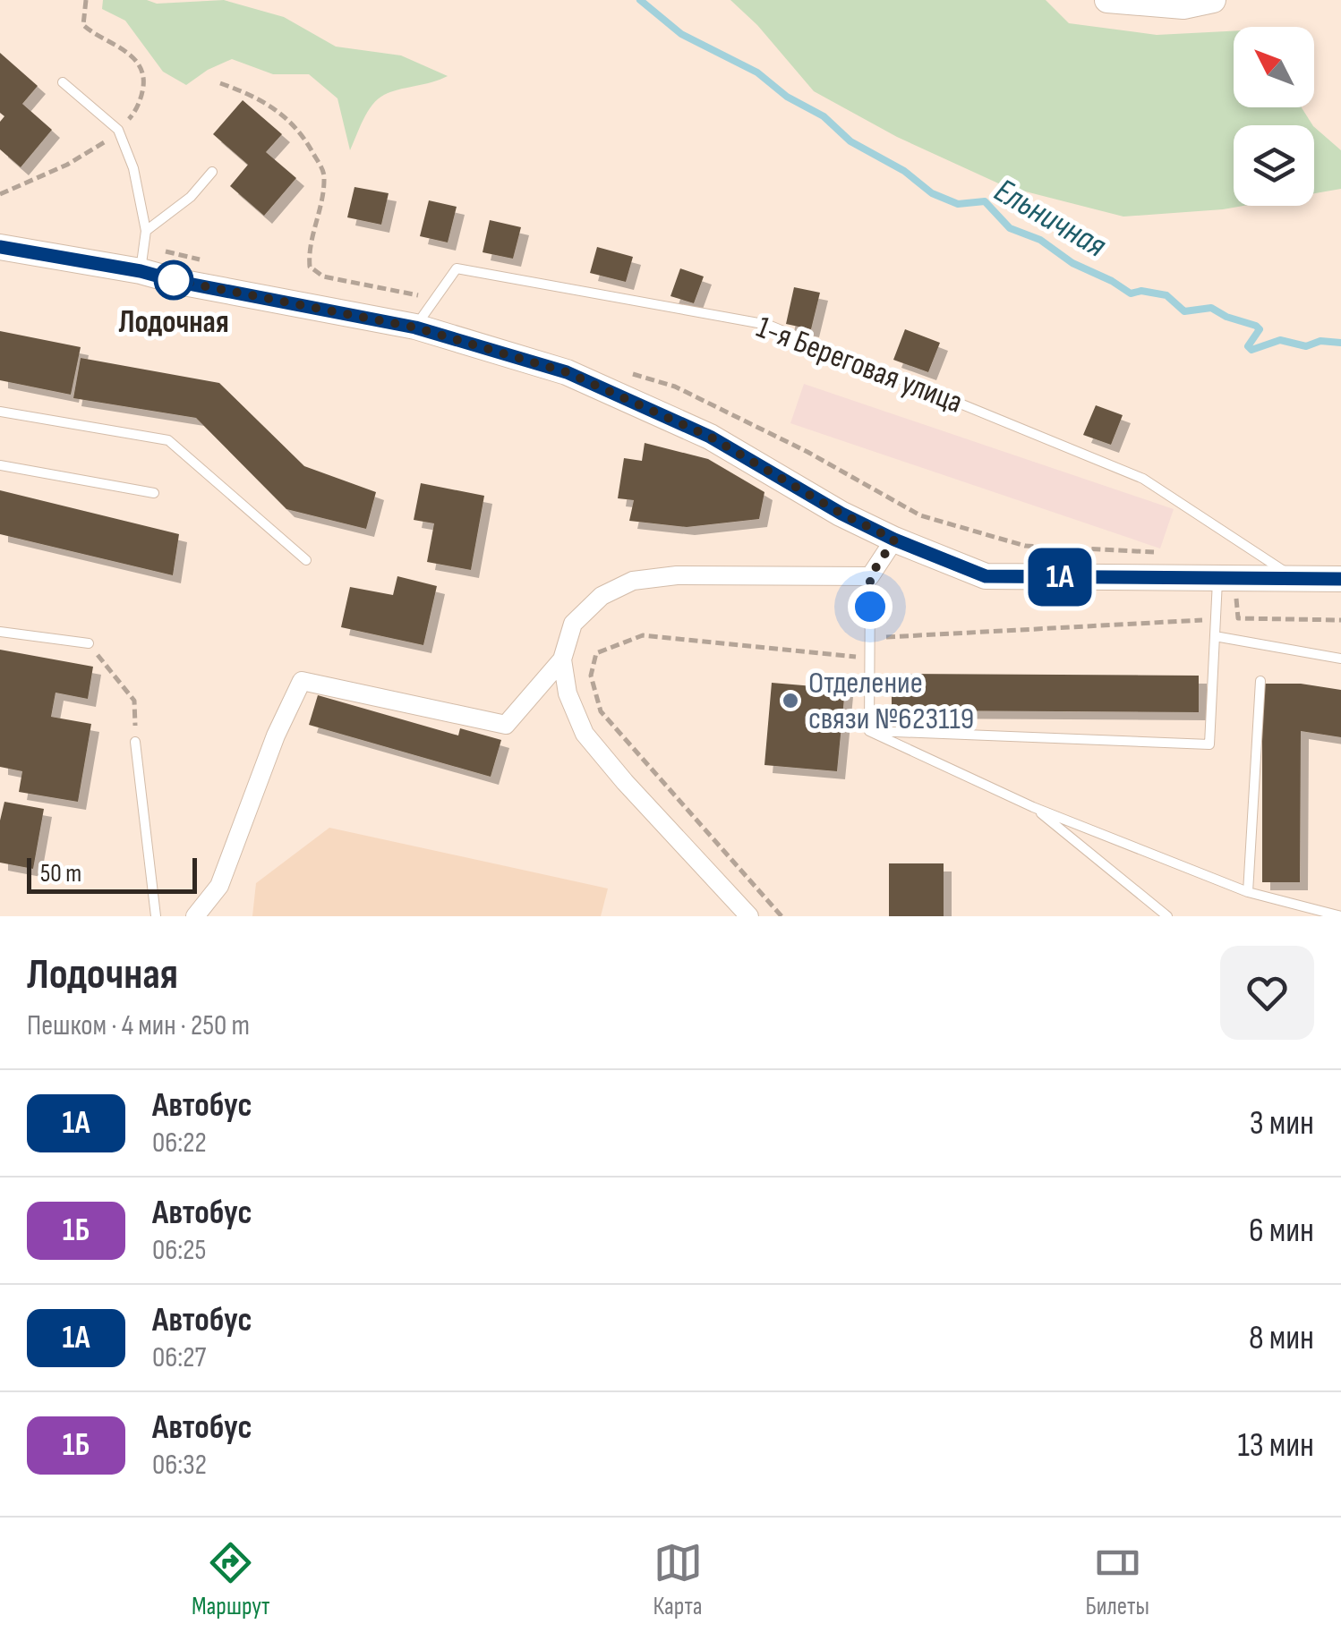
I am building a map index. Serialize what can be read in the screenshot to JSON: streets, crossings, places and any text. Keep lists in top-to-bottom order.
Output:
{
  "streets": {
    "lane": ["1-я Береговая улица"]
  },
  "water": ["Ельничная"],
  "places": ["Лодочная", "Отделение связи №623119"],
  "lines": ["bus line 1А"],
  "scale_bar": "50 m",
  "north": "top left",
  "page": {
    "on_map": "1А",
    "scale": "50 m",
    "heading": ["Лодочная", "Пешком · 4 мин · 250 m"],
    "list": [
      {
        "mark": "1А",
        "name": "Автобус",
        "note": "06:22",
        "value": "3 мин"
      },
      {
        "mark": "1Б",
        "name": "Автобус",
        "note": "06:25",
        "value": "6 мин"
      },
      {
        "mark": "1А",
        "name": "Автобус",
        "note": "06:27",
        "value": "8 мин"
      },
      {
        "mark": "1Б",
        "name": "Автобус",
        "note": "06:32",
        "value": "13 мин"
      }
    ],
    "tabs": ["Маршрут", "Карта", "Билеты"]
  }
}
